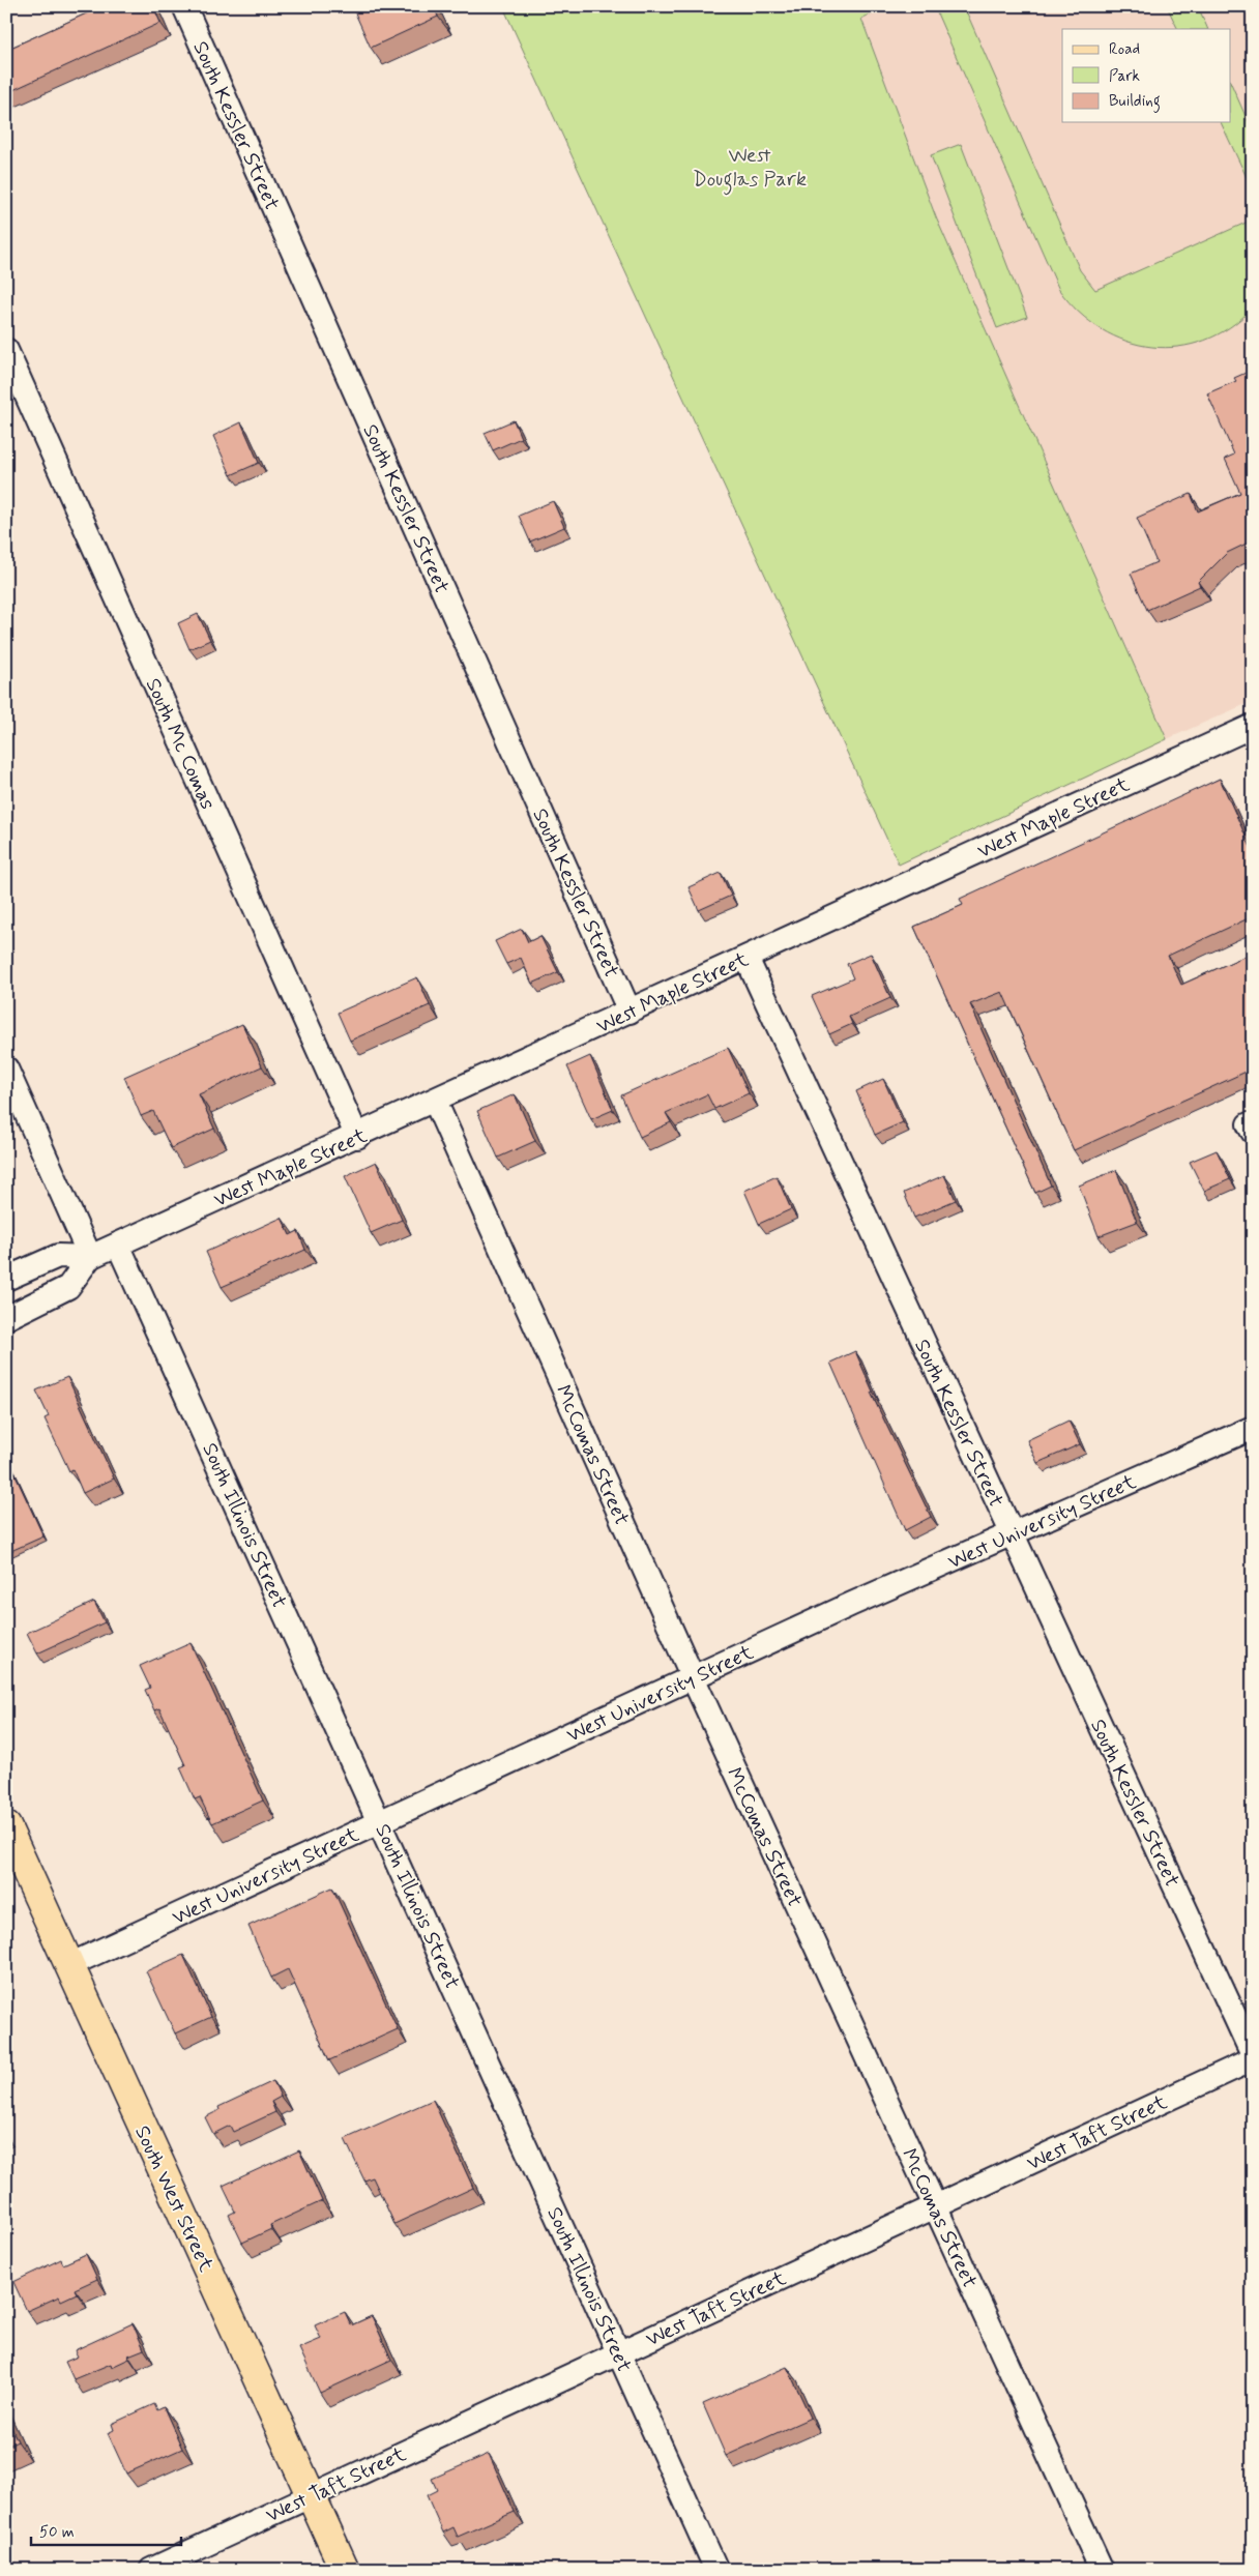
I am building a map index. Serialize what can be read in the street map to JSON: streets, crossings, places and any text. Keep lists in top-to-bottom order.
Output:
{
  "streets": {
    "main road": ["South West Street"],
    "street": [
      "South Kessler Street",
      "South Mc Comas",
      "West Maple Street",
      "McComas Street",
      "West University Street",
      "South Illinois Street",
      "West Taft Street"
    ]
  },
  "crossings": [
    ["South Kessler Street", "West Maple Street"],
    ["South Kessler Street", "West University Street"],
    ["South Kessler Street", "West Taft Street"],
    ["South Mc Comas", "West Maple Street"],
    ["West Maple Street", "McComas Street"],
    ["West Maple Street", "South Illinois Street"],
    ["McComas Street", "West University Street"],
    ["McComas Street", "West Taft Street"],
    ["West University Street", "South Illinois Street"],
    ["West University Street", "South West Street"],
    ["South Illinois Street", "West Taft Street"],
    ["West Taft Street", "South West Street"]
  ],
  "parks": ["West Douglas Park"],
  "legend": ["Road", "Park", "Building"],
  "scale_bar": "50 m"
}
